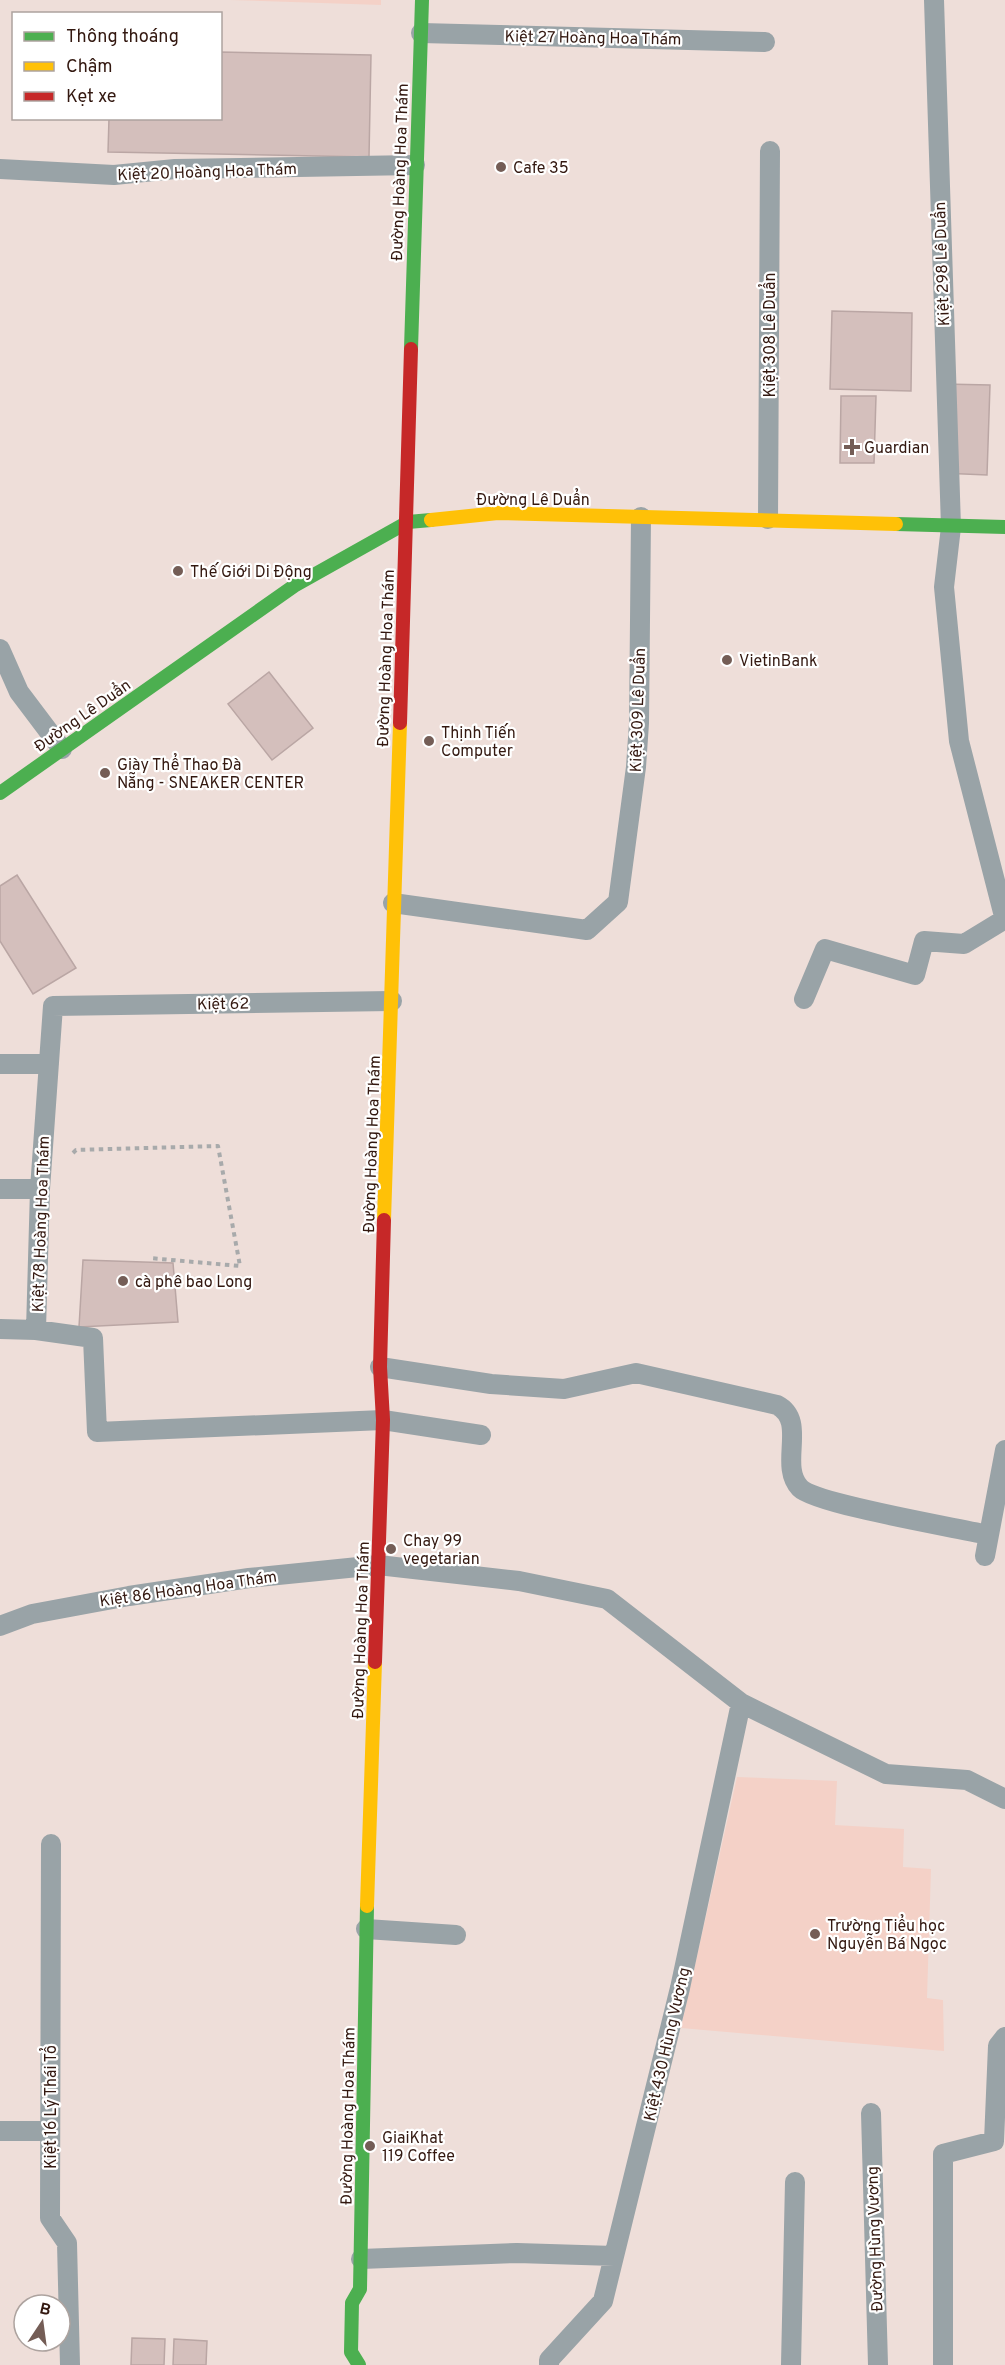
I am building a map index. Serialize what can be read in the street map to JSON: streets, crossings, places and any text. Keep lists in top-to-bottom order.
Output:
{
  "streets": {
    "main road": ["Đường Hoàng Hoa Thám", "Đường Lê Duẩn"],
    "lane": [
      "Kiệt 27 Hoàng Hoa Thám",
      "Kiệt 20 Hoàng Hoa Thám",
      "Kiệt 298 Lê Duẩn",
      "Kiệt 308 Lê Duẩn",
      "Kiệt 309 Lê Duẩn",
      "Kiệt 62",
      "Kiệt 78 Hoàng Hoa Thám",
      "Kiệt 86 Hoàng Hoa Thám",
      "Kiệt 430 Hùng Vương",
      "Kiệt 16 Lý Thái Tổ",
      "Đường Hùng Vương"
    ]
  },
  "crossings": [
    ["Kiệt 27 Hoàng Hoa Thám", "Đường Hoàng Hoa Thám"],
    ["Kiệt 20 Hoàng Hoa Thám", "Đường Hoàng Hoa Thám"],
    ["Đường Hoàng Hoa Thám", "Đường Lê Duẩn"],
    ["Đường Hoàng Hoa Thám", "Kiệt 309 Lê Duẩn"],
    ["Đường Hoàng Hoa Thám", "Kiệt 62"],
    ["Đường Hoàng Hoa Thám", "Kiệt 78 Hoàng Hoa Thám"],
    ["Đường Hoàng Hoa Thám", "Kiệt 86 Hoàng Hoa Thám"],
    ["Kiệt 298 Lê Duẩn", "Đường Lê Duẩn"],
    ["Kiệt 308 Lê Duẩn", "Đường Lê Duẩn"],
    ["Đường Lê Duẩn", "Kiệt 309 Lê Duẩn"],
    ["Kiệt 62", "Kiệt 78 Hoàng Hoa Thám"],
    ["Kiệt 86 Hoàng Hoa Thám", "Kiệt 430 Hùng Vương"]
  ],
  "places": {
    "other": [
      "Cafe 35",
      "Thế Giới Di Động",
      "VietinBank",
      "Thịnh Tiến Computer",
      "Giày Thể Thao Đà Nẵng - SNEAKER CENTER",
      "cà phê bao Long",
      "Chay 99 vegetarian",
      "Trường Tiểu học Nguyễn Bá Ngọc",
      "GiaiKhat 119 Coffee"
    ],
    "health": ["Guardian"]
  },
  "legend": ["Thông thoáng", "Chậm", "Kẹt xe"],
  "north": "top"
}
